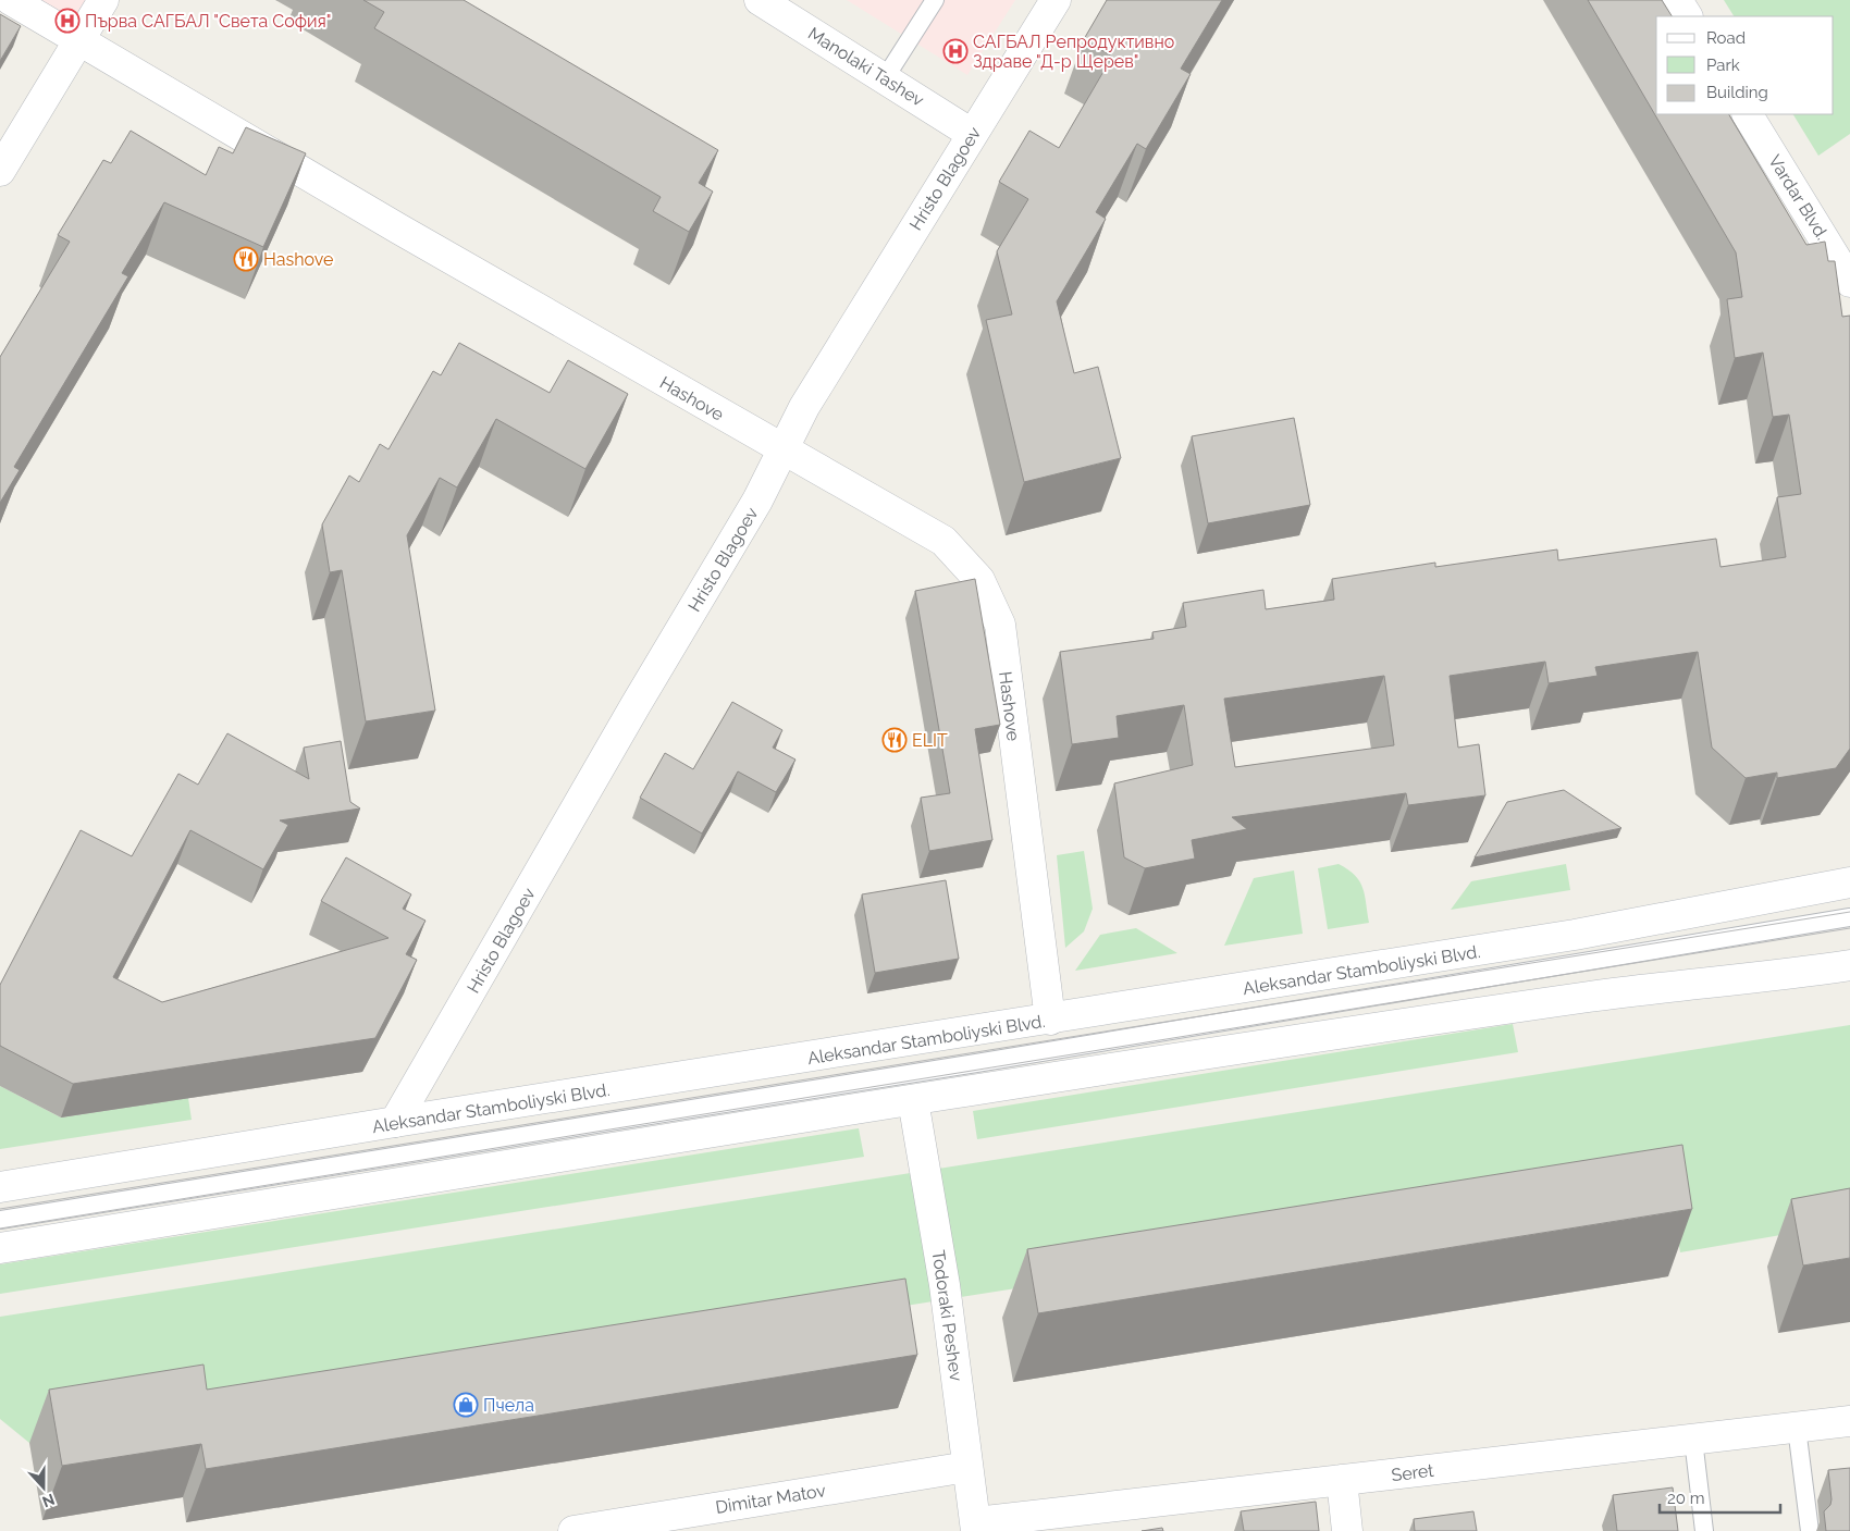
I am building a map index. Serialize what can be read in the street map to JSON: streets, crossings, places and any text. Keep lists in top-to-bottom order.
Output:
{
  "streets": {
    "street": [
      "Manolaki Tashev",
      "Hristo Blagoev",
      "Vardar Blvd.",
      "Hashove",
      "Aleksandar Stamboliyski Blvd.",
      "Todoraki Peshev",
      "Seret",
      "Dimitar Matov"
    ]
  },
  "crossings": [
    ["Manolaki Tashev", "Hristo Blagoev"],
    ["Hristo Blagoev", "Hashove"],
    ["Hristo Blagoev", "Aleksandar Stamboliyski Blvd."],
    ["Hashove", "Aleksandar Stamboliyski Blvd."],
    ["Todoraki Peshev", "Seret"],
    ["Todoraki Peshev", "Dimitar Matov"]
  ],
  "places": {
    "hospital": ["Първа САГБАЛ \"Света София\"", "САГБАЛ Репродуктивно Здраве \"Д-р Щерев\""],
    "restaurant": ["Hashove", "ELIT"],
    "shop": ["Пчела"]
  },
  "legend": ["Road", "Park", "Building"],
  "scale_bar": "20 m",
  "north": "bottom"
}
